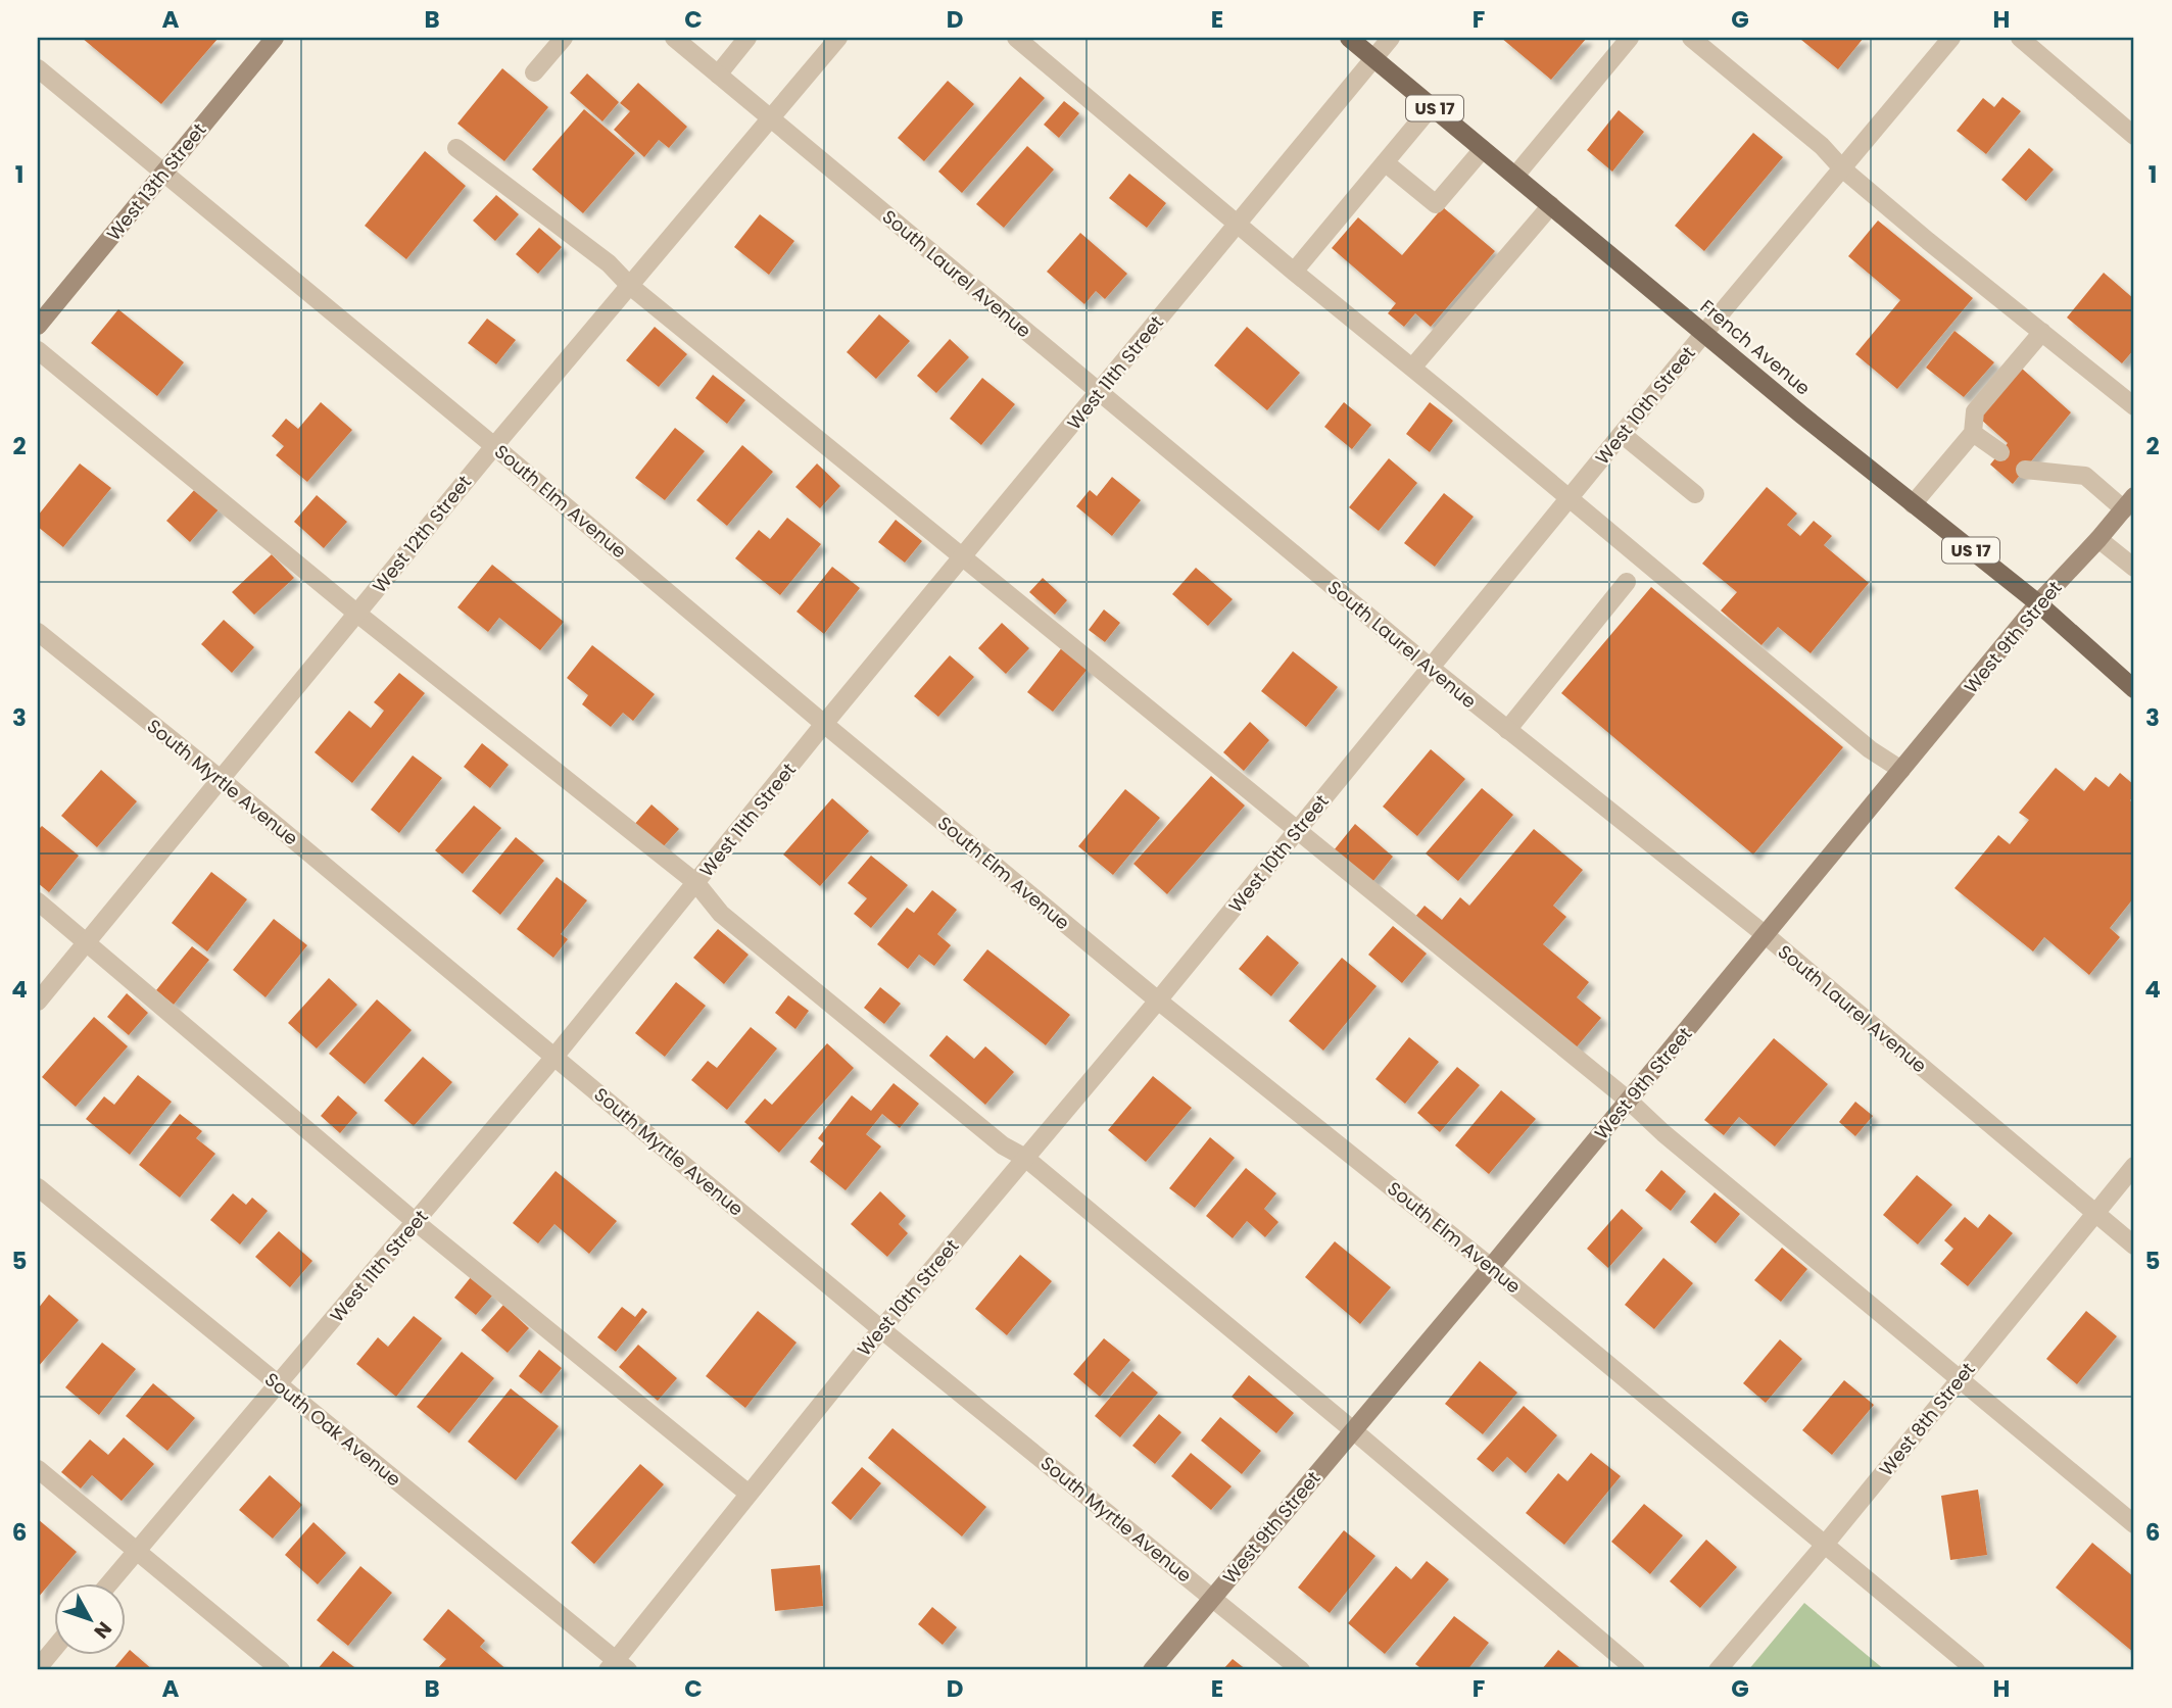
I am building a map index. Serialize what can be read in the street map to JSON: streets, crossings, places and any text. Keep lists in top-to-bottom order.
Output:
{
  "streets": {
    "main road": ["US 17", "French Avenue"],
    "street": [
      "West 13th Street",
      "South Laurel Avenue",
      "West 11th Street",
      "West 10th Street",
      "South Elm Avenue",
      "West 12th Street",
      "West 9th Street",
      "South Myrtle Avenue",
      "West 8th Street",
      "South Oak Avenue"
    ]
  },
  "crossings": [
    ["West 13th Street", "South Elm Avenue"],
    ["South Laurel Avenue", "West 11th Street"],
    ["South Laurel Avenue", "West 10th Street"],
    ["South Laurel Avenue", "West 12th Street"],
    ["South Laurel Avenue", "West 9th Street"],
    ["South Laurel Avenue", "West 8th Street"],
    ["French Avenue", "West 11th Street"],
    ["French Avenue", "West 10th Street"],
    ["French Avenue", "West 9th Street"],
    ["West 11th Street", "South Elm Avenue"],
    ["West 11th Street", "South Myrtle Avenue"],
    ["West 11th Street", "South Oak Avenue"],
    ["West 10th Street", "South Elm Avenue"],
    ["West 10th Street", "South Myrtle Avenue"],
    ["West 10th Street", "South Oak Avenue"],
    ["South Elm Avenue", "West 12th Street"],
    ["South Elm Avenue", "West 9th Street"],
    ["South Elm Avenue", "West 8th Street"],
    ["West 12th Street", "South Myrtle Avenue"],
    ["West 9th Street", "South Myrtle Avenue"]
  ],
  "north": "bottom right",
  "grid": {
    "columns": [
      "A",
      "B",
      "C",
      "D",
      "E",
      "F",
      "G",
      "H"
    ],
    "rows": [
      "1",
      "2",
      "3",
      "4",
      "5",
      "6"
    ]
  }
}
